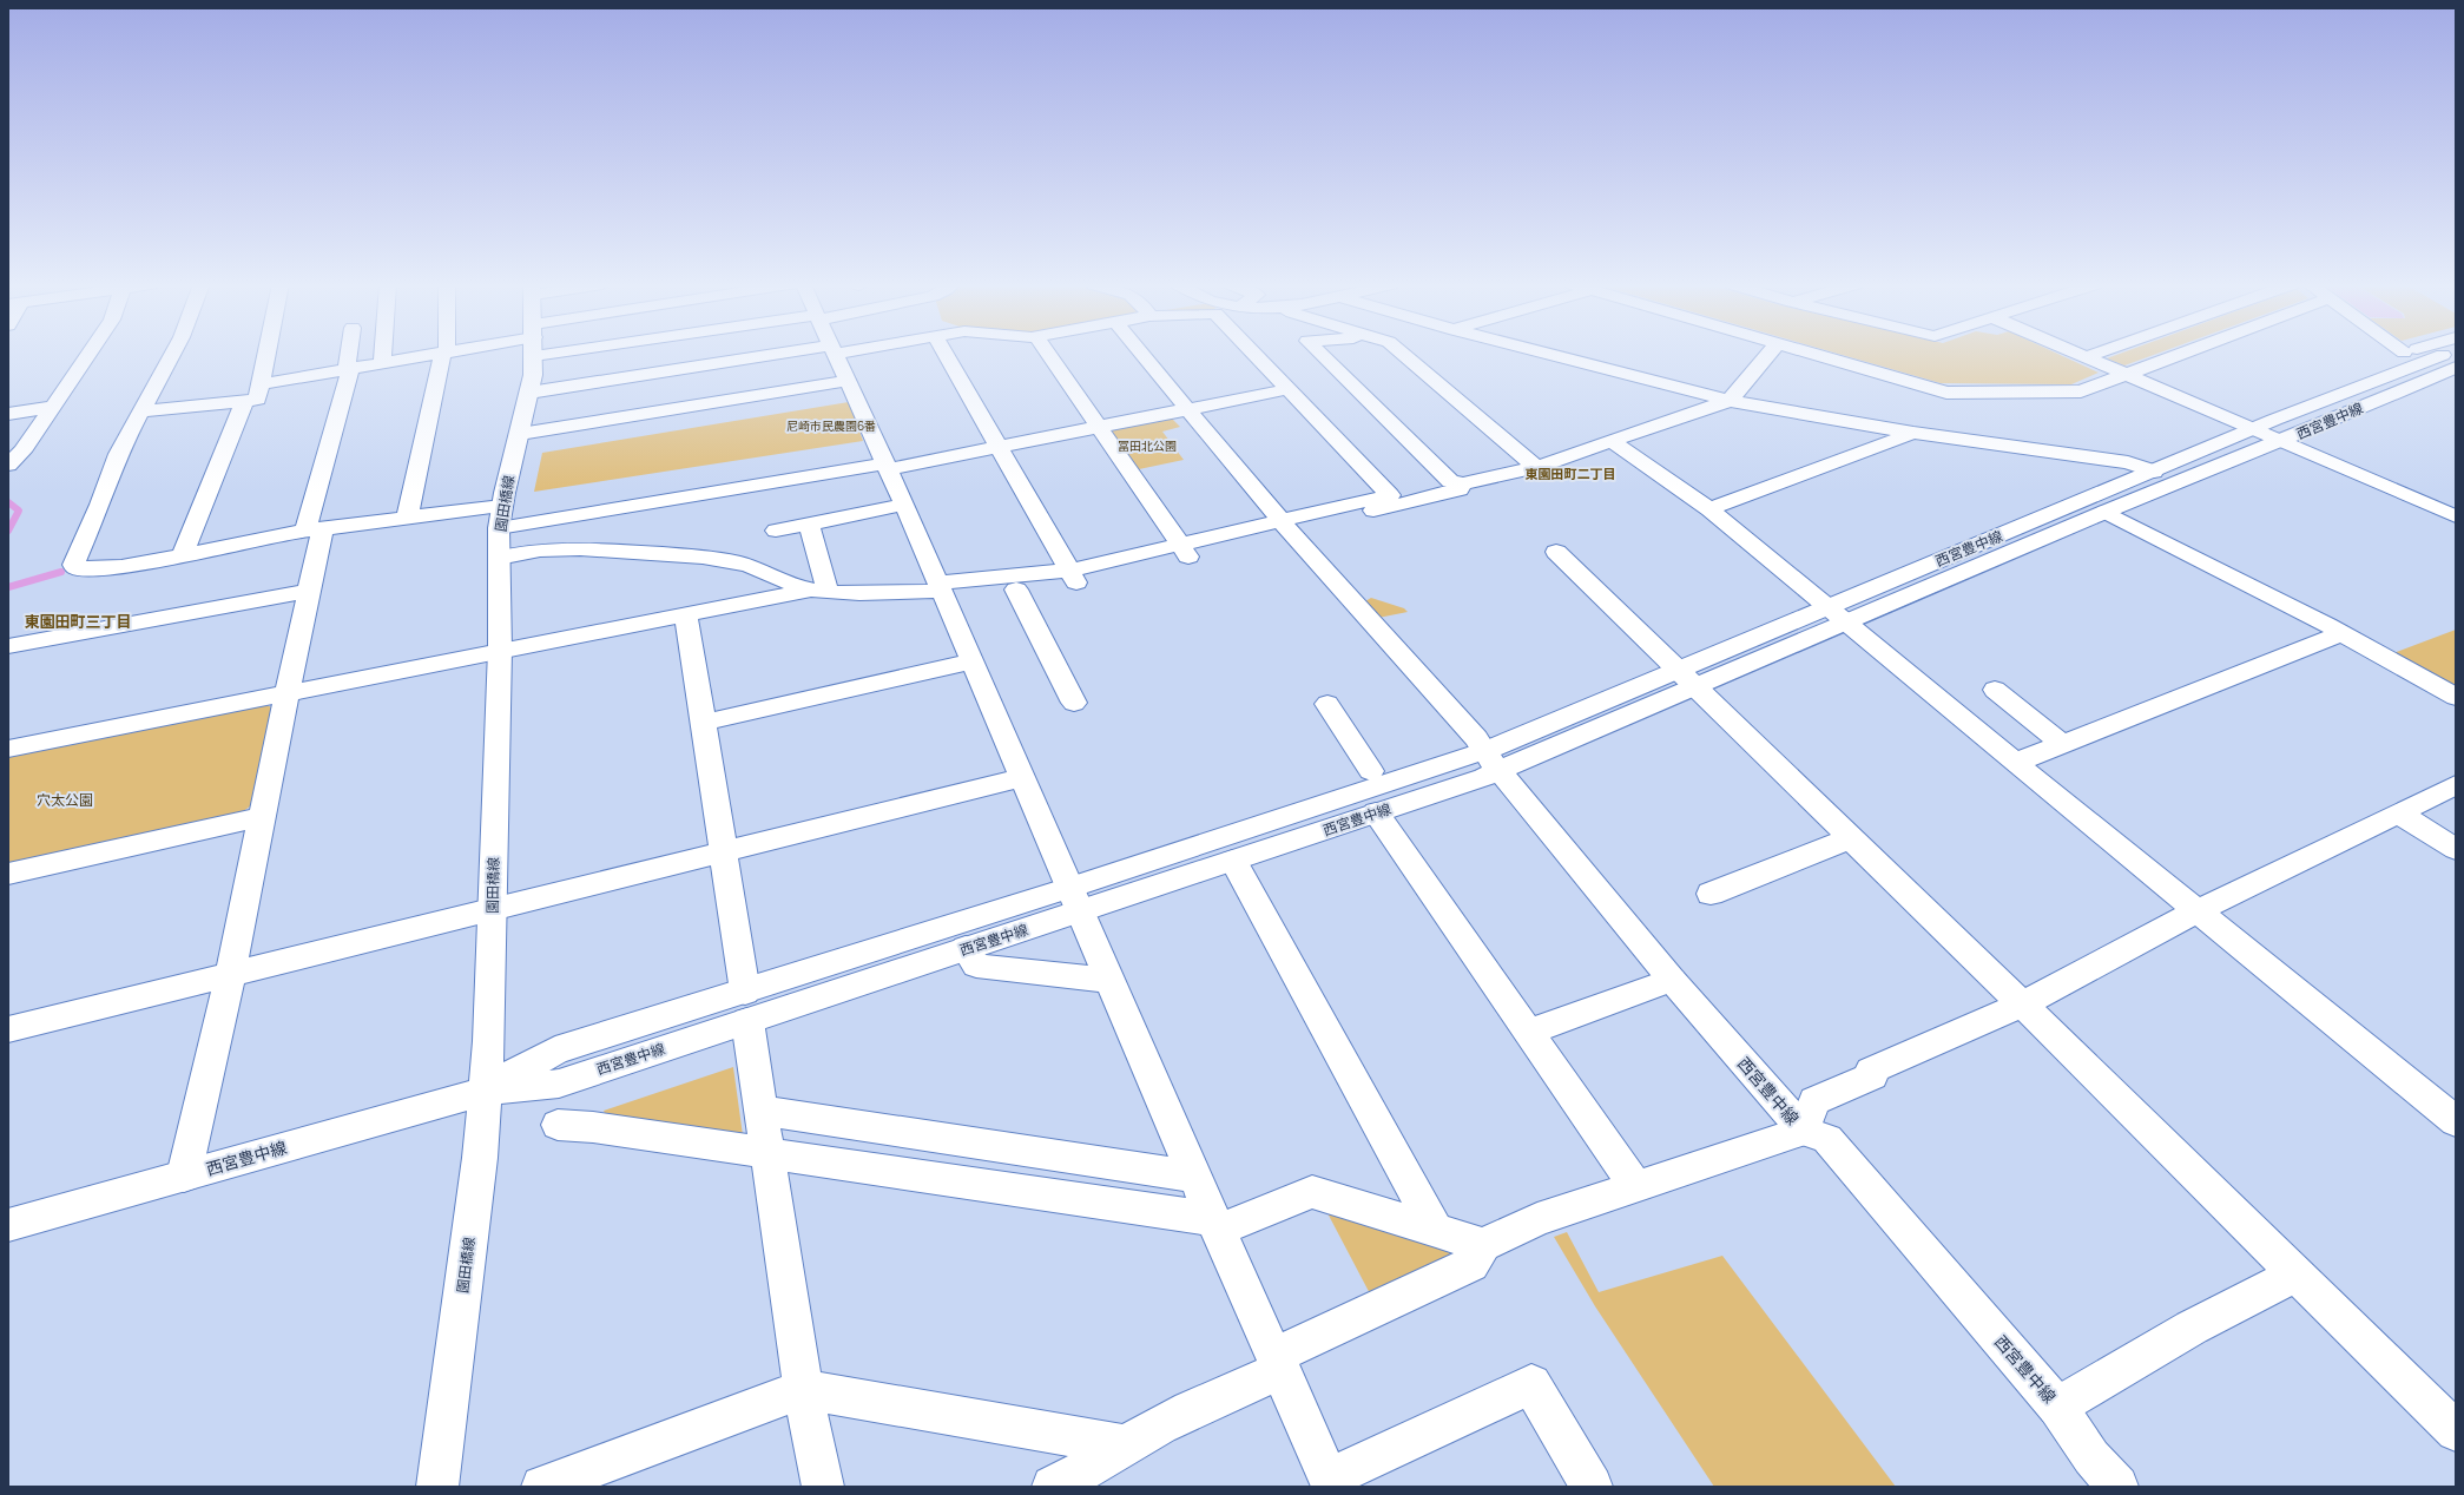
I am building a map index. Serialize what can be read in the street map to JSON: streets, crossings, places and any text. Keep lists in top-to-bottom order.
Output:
{
  "streets": {
    "street": ["西宮豊中線", "園田橋線"]
  },
  "crossings": [
    ["西宮豊中線", "園田橋線"]
  ],
  "districts": ["東園田町二丁目", "東園田町三丁目"],
  "parks": ["尼崎市民農園6番", "冨田北公園", "穴太公園"]
}
